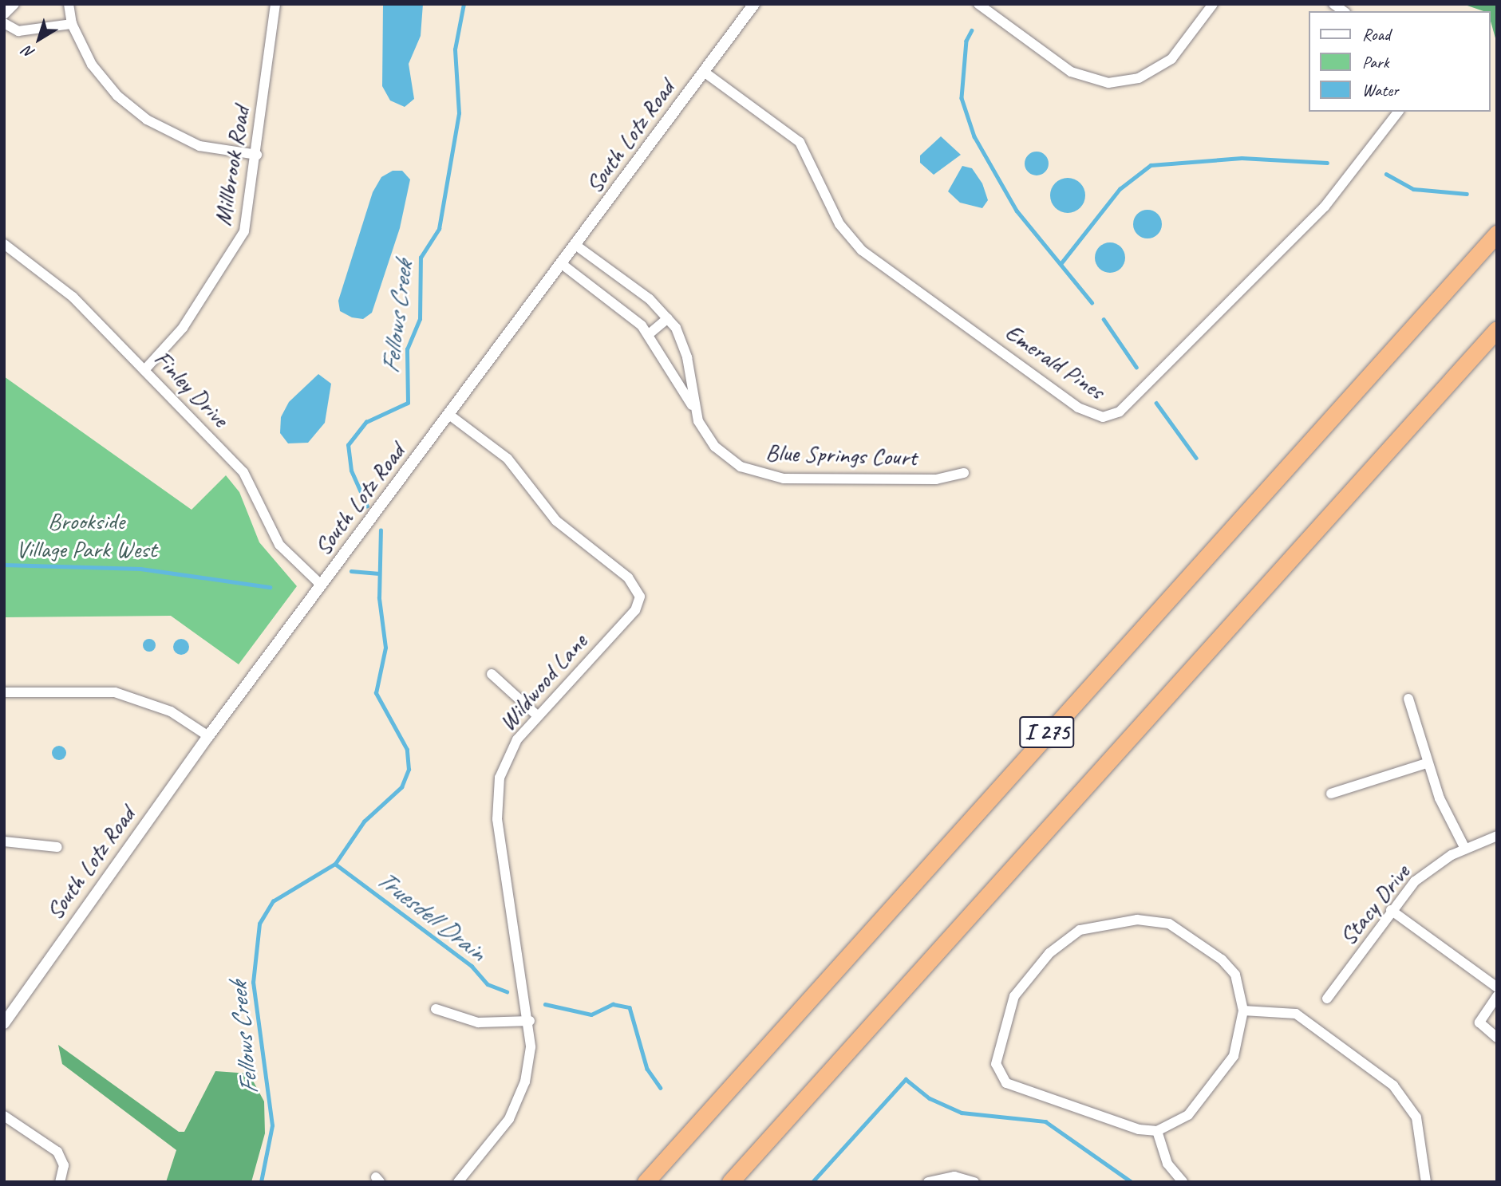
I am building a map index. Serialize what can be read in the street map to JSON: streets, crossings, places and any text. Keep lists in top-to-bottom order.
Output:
{
  "streets": {
    "highway": ["I 275"],
    "street": [
      "South Lotz Road",
      "Millbrook Road",
      "Emerald Pines",
      "Finley Drive",
      "Blue Springs Court",
      "Wildwood Lane",
      "Stacy Drive"
    ]
  },
  "crossings": [
    ["South Lotz Road", "Emerald Pines"],
    ["South Lotz Road", "Finley Drive"],
    ["South Lotz Road", "Blue Springs Court"],
    ["South Lotz Road", "Wildwood Lane"],
    ["Millbrook Road", "Finley Drive"]
  ],
  "water": ["Fellows Creek", "Truesdell Drain"],
  "parks": ["Brookside Village Park West"],
  "legend": ["Road", "Park", "Water"],
  "north": "bottom left"
}
